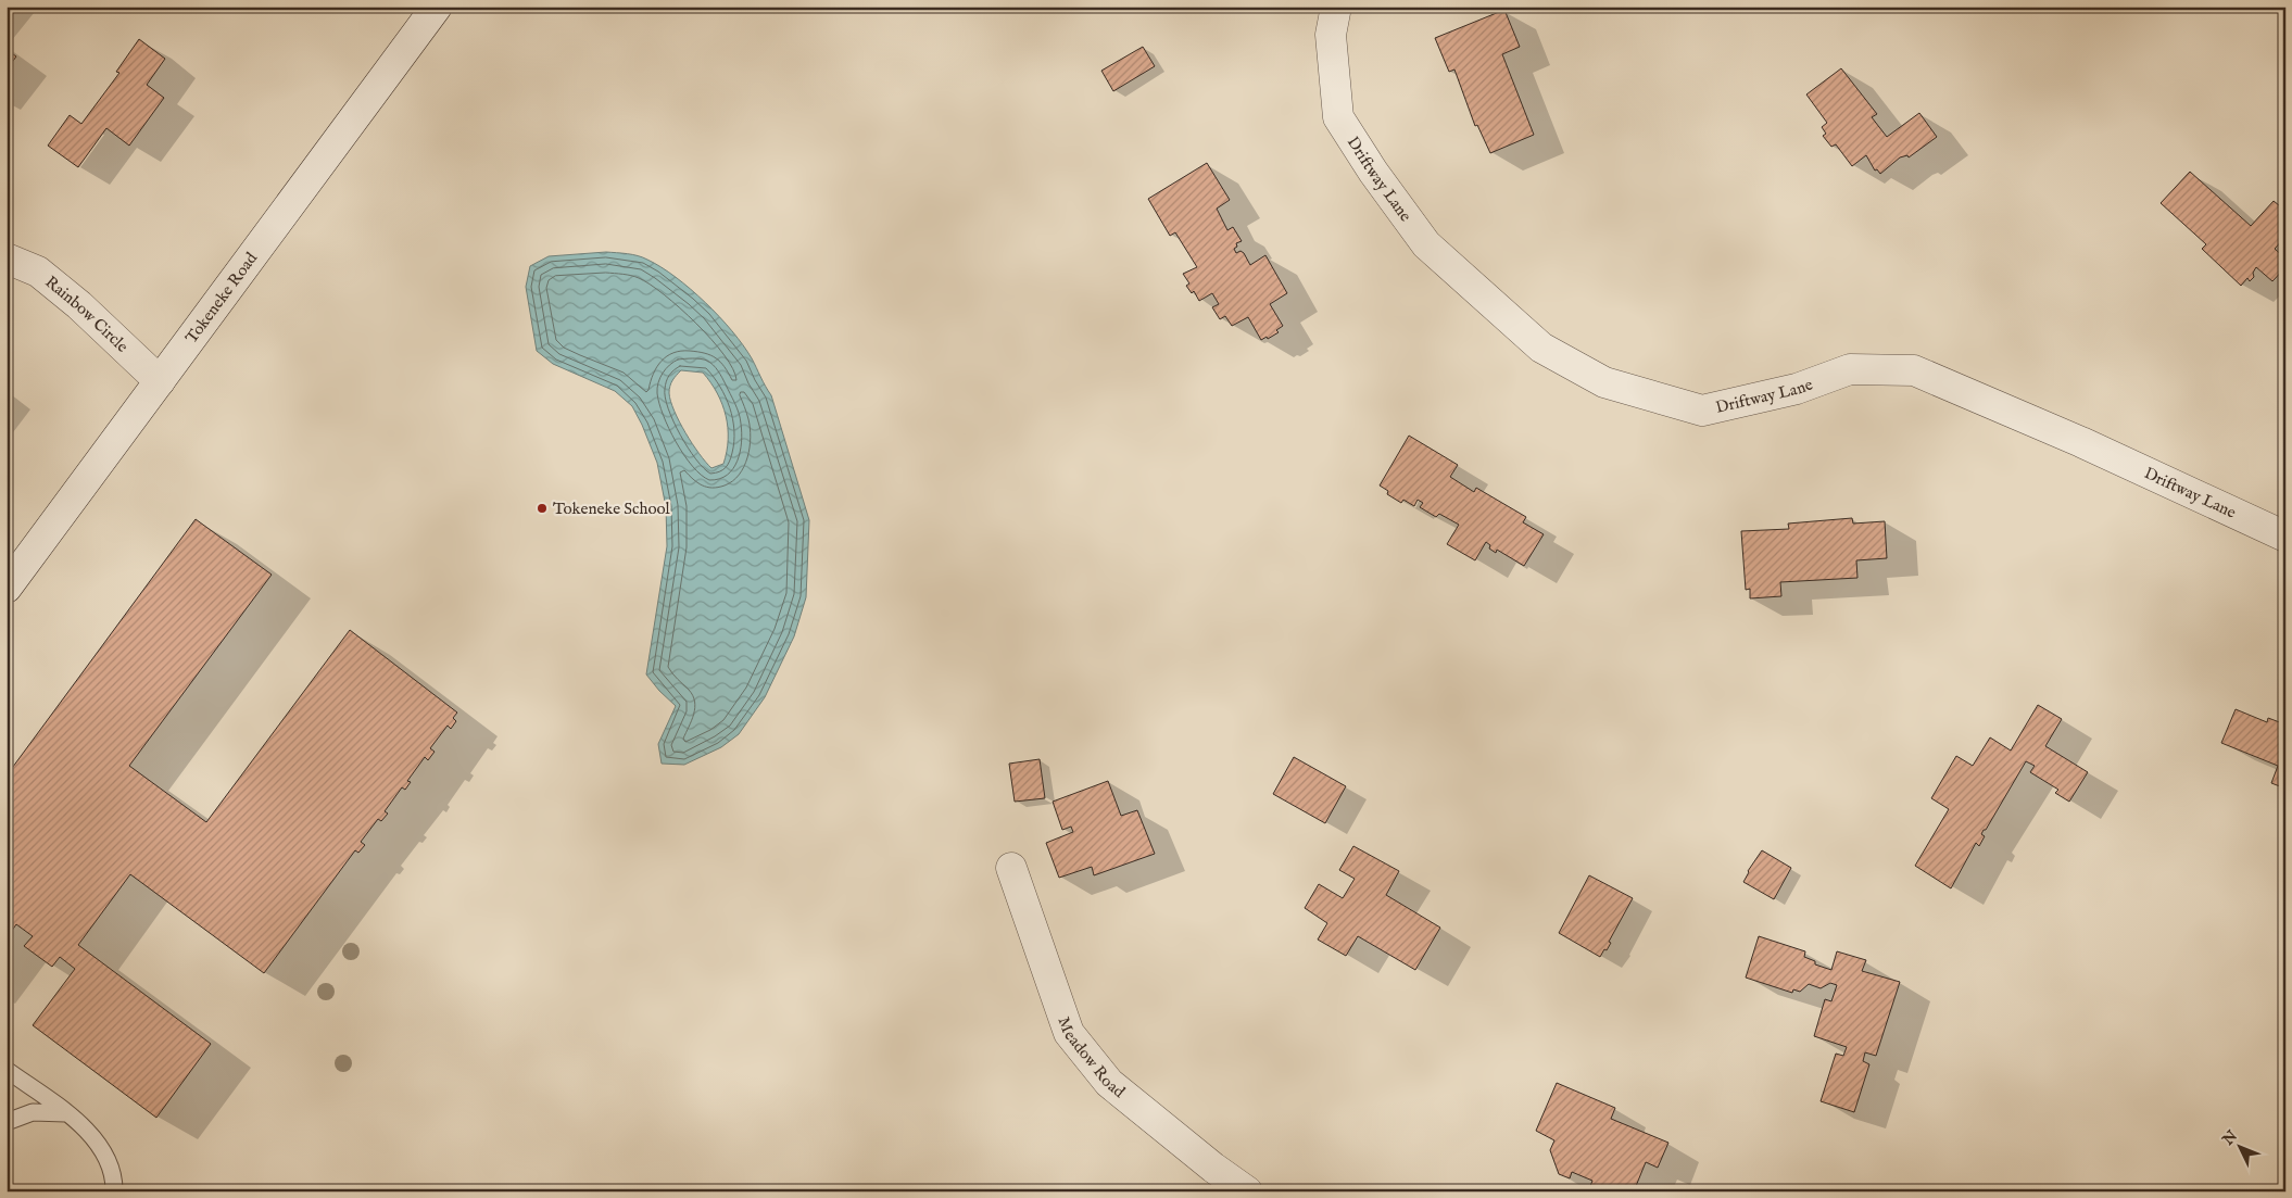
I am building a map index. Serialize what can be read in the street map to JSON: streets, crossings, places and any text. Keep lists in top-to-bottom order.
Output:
{
  "streets": {
    "street": [
      "Driftway Lane",
      "Tokeneke Road",
      "Rainbow Circle",
      "Meadow Road"
    ]
  },
  "crossings": [
    ["Tokeneke Road", "Rainbow Circle"]
  ],
  "places": ["Tokeneke School"],
  "north": "top left"
}
